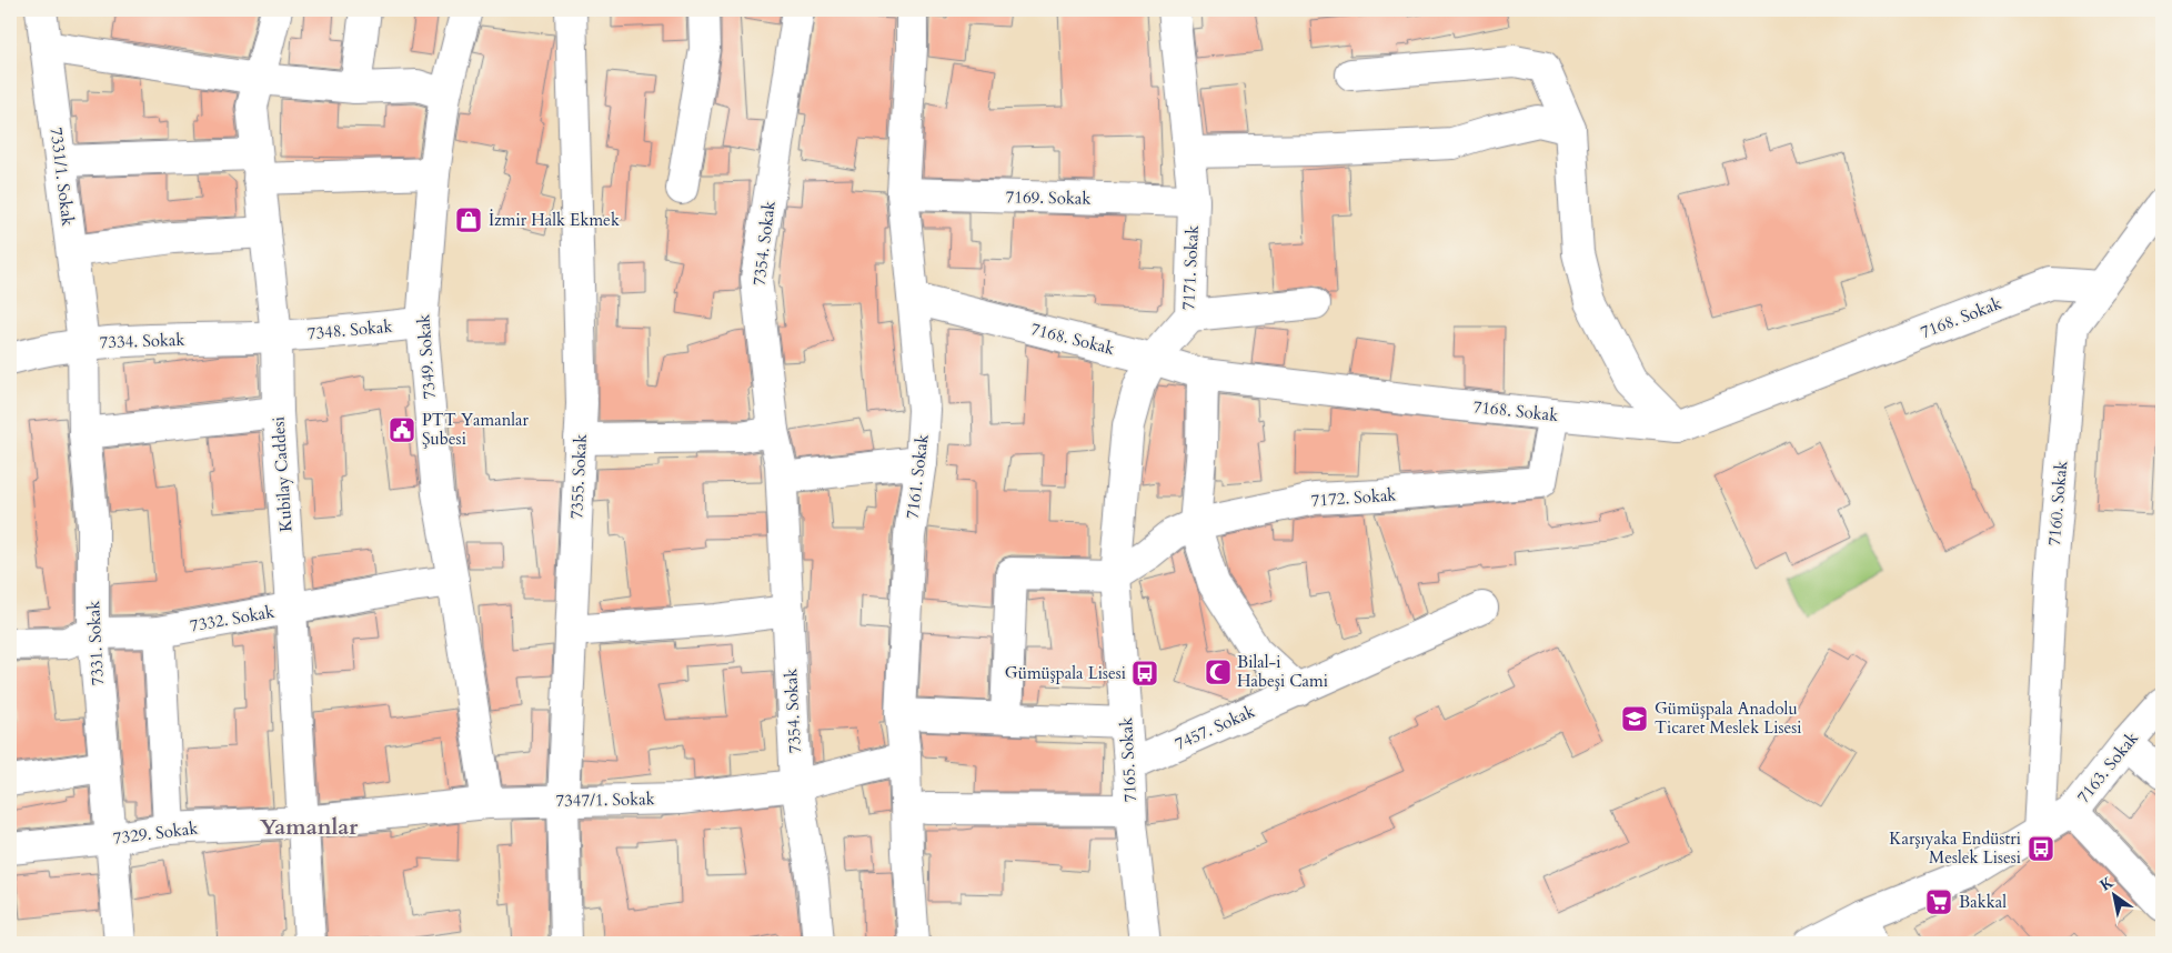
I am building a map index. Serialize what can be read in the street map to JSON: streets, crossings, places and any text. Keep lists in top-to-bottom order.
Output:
{
  "streets": {
    "street": [
      "7331/1. Sokak",
      "7169. Sokak",
      "7354. Sokak",
      "7171. Sokak",
      "7168. Sokak",
      "7348. Sokak",
      "7334. Sokak",
      "7349. Sokak",
      "Kubilay Caddesi",
      "7355. Sokak",
      "7161. Sokak",
      "7172. Sokak",
      "7160. Sokak",
      "7332. Sokak",
      "7331. Sokak",
      "7457. Sokak",
      "7165. Sokak",
      "7163. Sokak",
      "7347/1. Sokak",
      "7329. Sokak"
    ]
  },
  "crossings": [
    ["7331/1. Sokak", "7334. Sokak"],
    ["7331/1. Sokak", "7331. Sokak"],
    ["7169. Sokak", "7171. Sokak"],
    ["7169. Sokak", "7161. Sokak"],
    ["7354. Sokak", "7347/1. Sokak"],
    ["7171. Sokak", "7168. Sokak"],
    ["7171. Sokak", "7172. Sokak"],
    ["7171. Sokak", "7165. Sokak"],
    ["7168. Sokak", "7161. Sokak"],
    ["7168. Sokak", "7172. Sokak"],
    ["7168. Sokak", "7160. Sokak"],
    ["7348. Sokak", "7334. Sokak"],
    ["7348. Sokak", "7349. Sokak"],
    ["7348. Sokak", "Kubilay Caddesi"],
    ["7334. Sokak", "Kubilay Caddesi"],
    ["7334. Sokak", "7331. Sokak"],
    ["7349. Sokak", "7332. Sokak"],
    ["7349. Sokak", "7347/1. Sokak"],
    ["Kubilay Caddesi", "7332. Sokak"],
    ["Kubilay Caddesi", "7347/1. Sokak"],
    ["Kubilay Caddesi", "7329. Sokak"],
    ["7355. Sokak", "7347/1. Sokak"],
    ["7161. Sokak", "7347/1. Sokak"],
    ["7172. Sokak", "7165. Sokak"],
    ["7160. Sokak", "7163. Sokak"],
    ["7332. Sokak", "7331. Sokak"],
    ["7331. Sokak", "7329. Sokak"],
    ["7457. Sokak", "7165. Sokak"],
    ["7347/1. Sokak", "7329. Sokak"]
  ],
  "districts": ["Yamanlar"],
  "places": {
    "shop": ["İzmir Halk Ekmek"],
    "public building": ["PTT Yamanlar Şubesi"],
    "mosque": ["Bilal-i Habeşi Cami"],
    "bus stop": ["Gümüşpala Lisesi", "Karşıyaka Endüstri Meslek Lisesi"],
    "school or university": ["Gümüşpala Anadolu Ticaret Meslek Lisesi"],
    "supermarket": ["Bakkal"]
  },
  "north": "top left"
}
